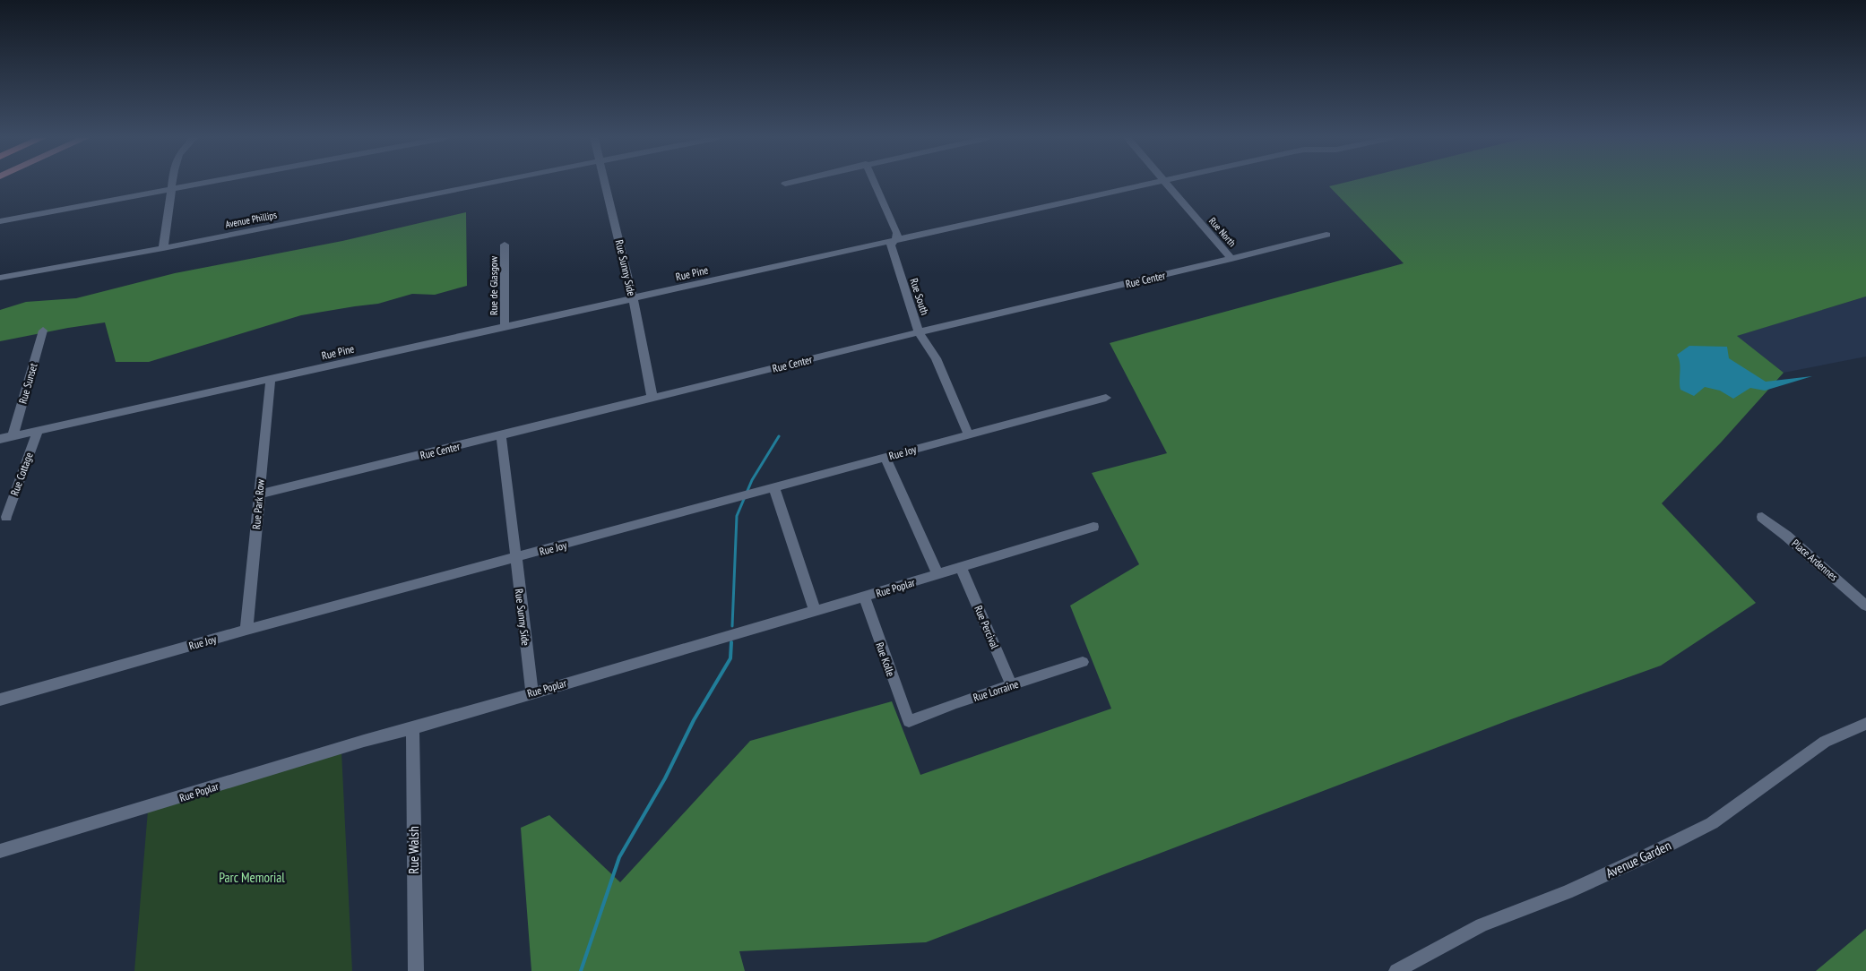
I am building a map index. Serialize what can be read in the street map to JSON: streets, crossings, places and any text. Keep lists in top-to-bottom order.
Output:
{
  "streets": {
    "street": [
      "Avenue Phillips",
      "Rue North",
      "Rue Sunny Side",
      "Rue Pine",
      "Rue Center",
      "Rue de Glasgow",
      "Rue South",
      "Rue Sunset",
      "Rue Joy",
      "Rue Cottage",
      "Rue Park Row",
      "Place Ardennes",
      "Rue Poplar",
      "Rue Percival",
      "Rue Kolle",
      "Rue Lorraine",
      "Rue Walsh",
      "Avenue Garden"
    ]
  },
  "crossings": [
    ["Rue North", "Rue Center"],
    ["Rue Sunny Side", "Rue Pine"],
    ["Rue Sunny Side", "Rue Center"],
    ["Rue Sunny Side", "Rue Joy"],
    ["Rue Sunny Side", "Rue Poplar"],
    ["Rue Pine", "Rue de Glasgow"],
    ["Rue Pine", "Rue South"],
    ["Rue Pine", "Rue Sunset"],
    ["Rue Pine", "Rue Cottage"],
    ["Rue Pine", "Rue Park Row"],
    ["Rue Center", "Rue South"],
    ["Rue Center", "Rue Park Row"],
    ["Rue South", "Rue Joy"],
    ["Rue Joy", "Rue Park Row"],
    ["Rue Poplar", "Rue Percival"],
    ["Rue Poplar", "Rue Kolle"],
    ["Rue Poplar", "Rue Walsh"],
    ["Rue Percival", "Rue Lorraine"],
    ["Rue Kolle", "Rue Lorraine"]
  ],
  "parks": ["Parc Memorial"]
}
